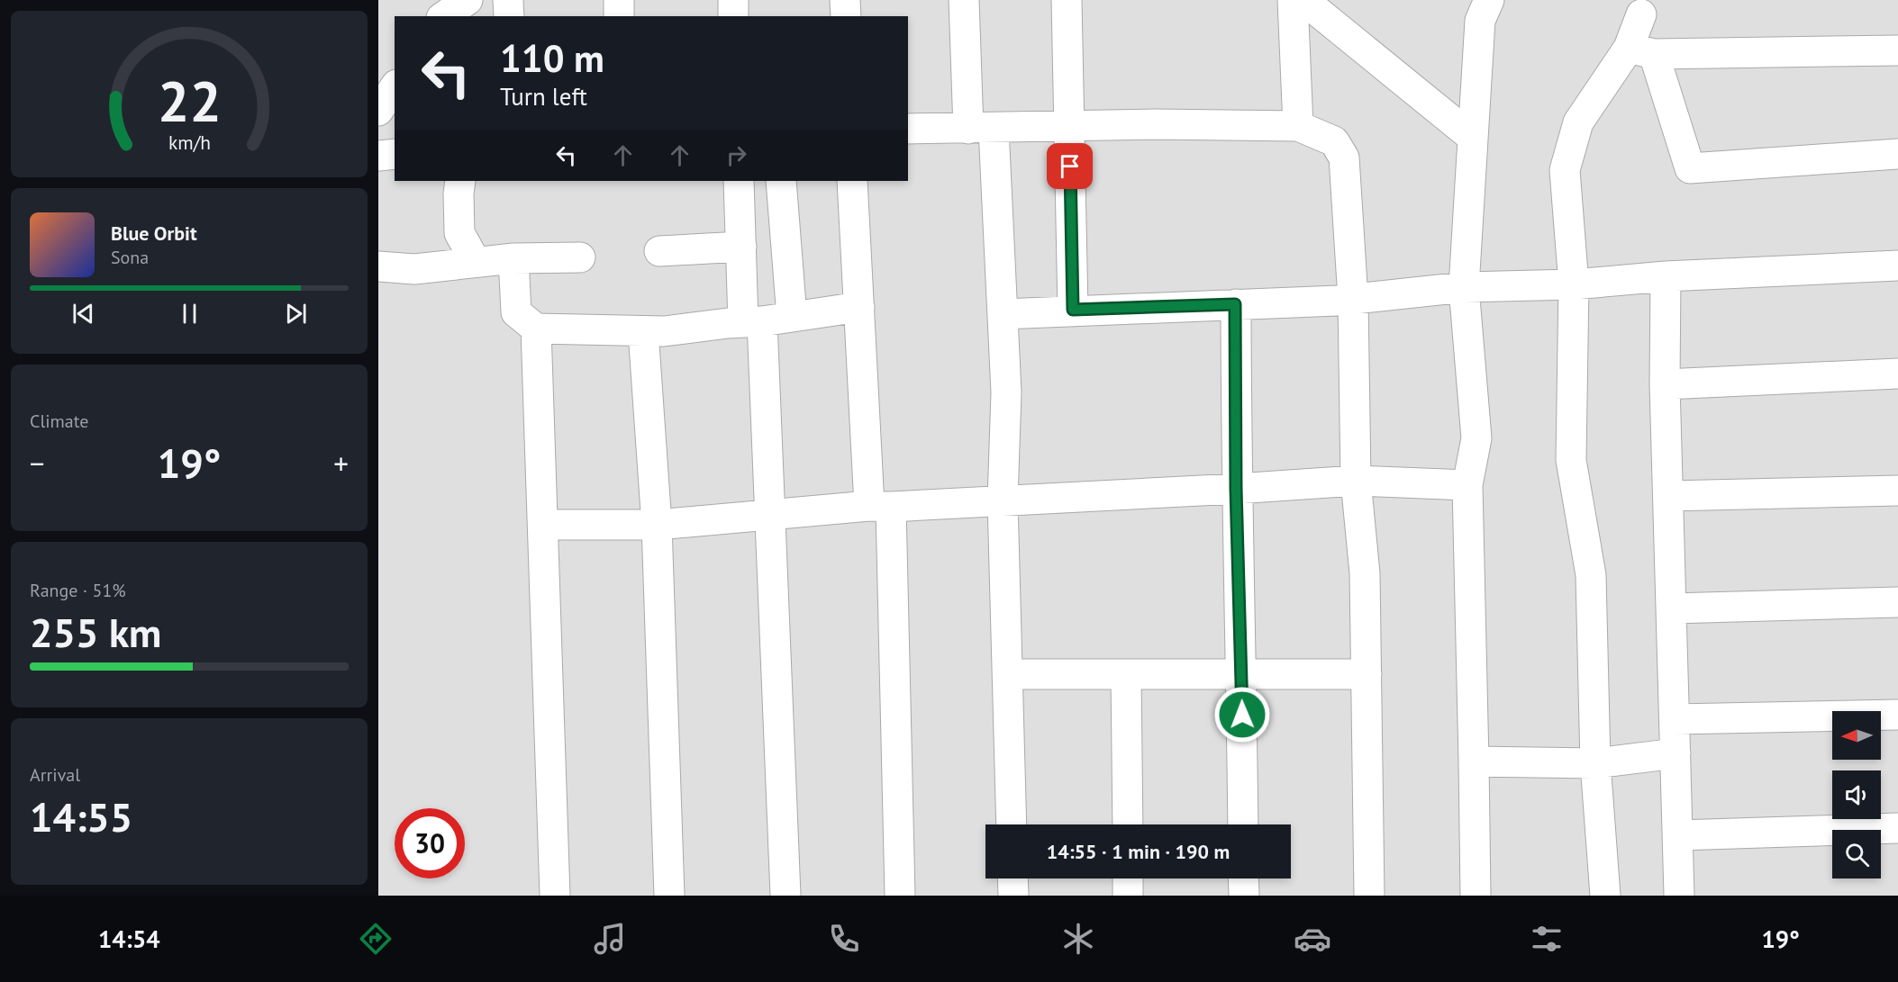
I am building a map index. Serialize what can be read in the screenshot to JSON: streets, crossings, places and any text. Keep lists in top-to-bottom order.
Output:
{
  "north": "left",
  "page": {
    "turn": ["110 m", "Turn left"],
    "song": ["Blue Orbit", "Sona"],
    "tile": [
      "Climate",
      ["Range · 51%", "255 km"],
      ["Arrival", "14:55"]
    ],
    "heat": ["−", "19°", "+"],
    "limit": "30",
    "trip": "14:55 · 1 min · 190 m",
    "tabs": ["14:54", "19°"],
    "gauge": ["22", "km/h"]
  }
}
